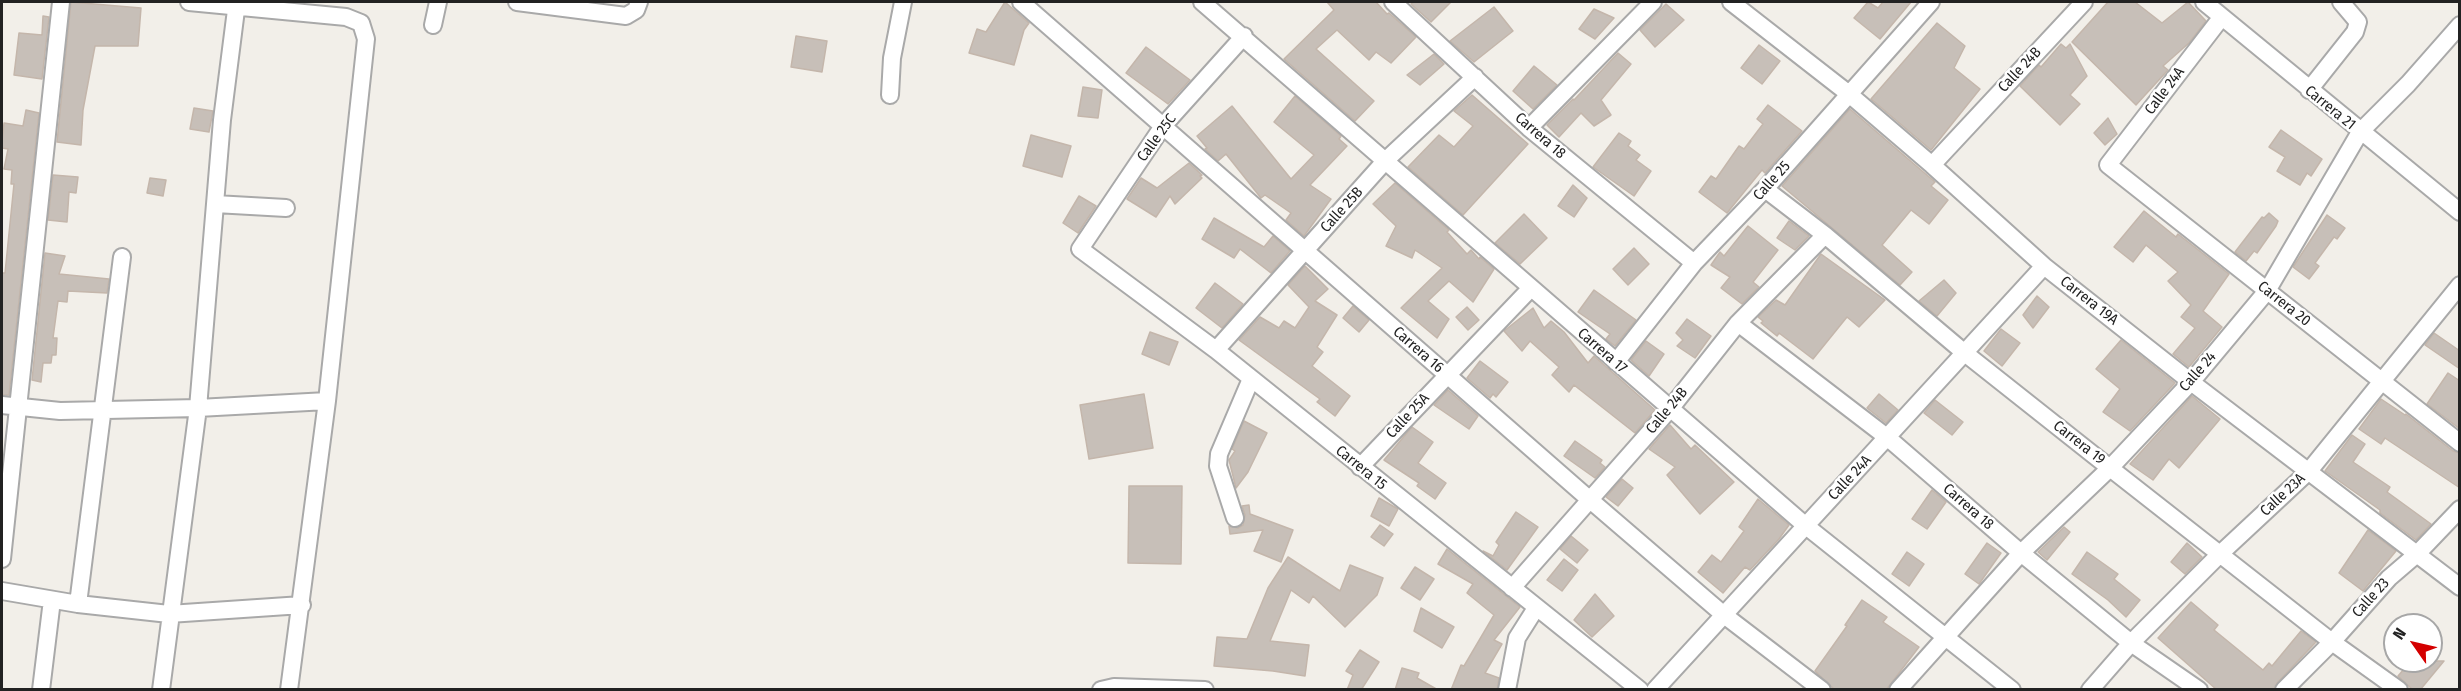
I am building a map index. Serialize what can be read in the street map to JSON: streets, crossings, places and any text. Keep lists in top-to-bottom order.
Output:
{
  "streets": {
    "street": [
      "Calle 24B",
      "Calle 24A",
      "Carrera 21",
      "Carrera 18",
      "Calle 25C",
      "Calle 25",
      "Calle 25B",
      "Carrera 19A",
      "Carrera 20",
      "Carrera 16",
      "Carrera 17",
      "Calle 24",
      "Calle 25A",
      "Carrera 19",
      "Carrera 15",
      "Calle 23A",
      "Calle 23"
    ]
  },
  "crossings": [
    ["Calle 24B", "Carrera 18"],
    ["Calle 24B", "Carrera 19A"],
    ["Calle 24B", "Carrera 16"],
    ["Calle 24B", "Carrera 17"],
    ["Calle 24B", "Carrera 19"],
    ["Calle 24B", "Carrera 15"],
    ["Calle 24A", "Carrera 21"],
    ["Calle 24A", "Carrera 18"],
    ["Calle 24A", "Carrera 19A"],
    ["Calle 24A", "Carrera 20"],
    ["Calle 24A", "Carrera 16"],
    ["Calle 24A", "Carrera 17"],
    ["Calle 24A", "Carrera 19"],
    ["Carrera 21", "Calle 24"],
    ["Carrera 18", "Calle 25"],
    ["Carrera 18", "Calle 25B"],
    ["Carrera 18", "Calle 24"],
    ["Carrera 18", "Calle 23A"],
    ["Calle 25C", "Carrera 16"],
    ["Calle 25C", "Carrera 17"],
    ["Calle 25C", "Carrera 15"],
    ["Calle 25", "Carrera 19A"],
    ["Calle 25", "Carrera 17"],
    ["Calle 25", "Carrera 19"],
    ["Calle 25B", "Carrera 16"],
    ["Calle 25B", "Carrera 17"],
    ["Calle 25B", "Carrera 15"],
    ["Carrera 19A", "Calle 24"],
    ["Carrera 19A", "Calle 23A"],
    ["Carrera 19A", "Calle 23"],
    ["Carrera 20", "Calle 24"],
    ["Carrera 20", "Calle 23A"],
    ["Carrera 16", "Calle 25A"],
    ["Carrera 17", "Calle 24"],
    ["Carrera 17", "Calle 25A"],
    ["Calle 24", "Carrera 19"],
    ["Calle 25A", "Carrera 15"],
    ["Carrera 19", "Calle 23A"],
    ["Carrera 19", "Calle 23"]
  ],
  "north": "top left"
}
